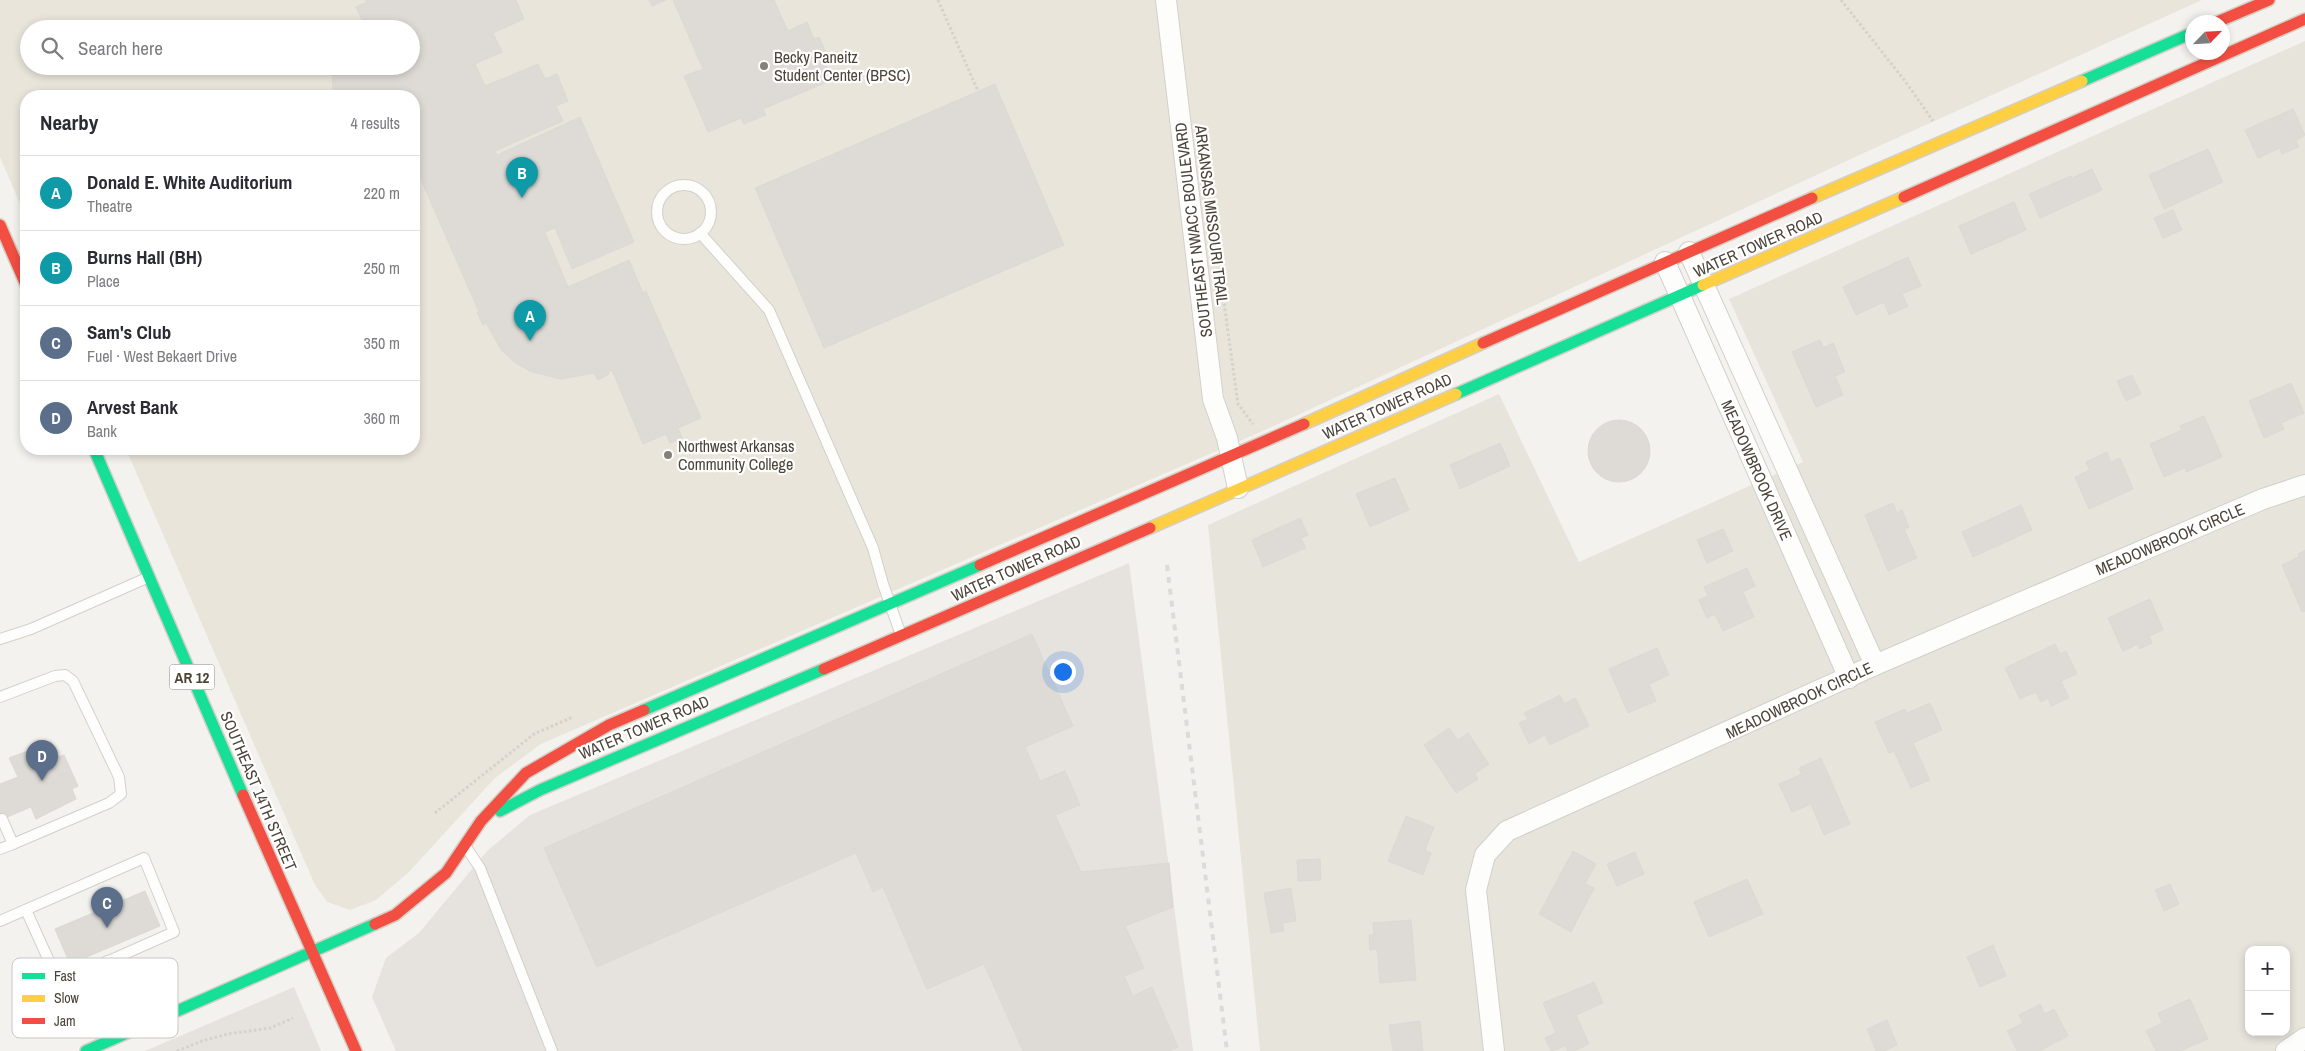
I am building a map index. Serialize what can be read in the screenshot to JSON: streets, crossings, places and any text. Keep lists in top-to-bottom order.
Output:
{
  "streets": {
    "main road": ["WATER TOWER ROAD", "AR 12", "SOUTHEAST 14TH STREET"],
    "street": ["SOUTHEAST NWACC BOULEVARD", "MEADOWBROOK DRIVE", "MEADOWBROOK CIRCLE"],
    "path": ["ARKANSAS MISSOURI TRAIL"]
  },
  "crossings": [
    ["SOUTHEAST NWACC BOULEVARD", "WATER TOWER ROAD"],
    ["WATER TOWER ROAD", "MEADOWBROOK DRIVE"],
    ["WATER TOWER ROAD", "AR 12"],
    ["WATER TOWER ROAD", "SOUTHEAST 14TH STREET"],
    ["MEADOWBROOK DRIVE", "MEADOWBROOK CIRCLE"],
    ["AR 12", "SOUTHEAST 14TH STREET"]
  ],
  "places": ["Becky Paneitz Student Center (BPSC)", "Northwest Arkansas Community College"],
  "legend": ["Fast", "Slow", "Jam"],
  "north": "top right",
  "page": {
    "search": "Search here",
    "heading": ["Nearby", "4 results"],
    "list": [
      {
        "mark": "A",
        "name": "Donald E. White Auditorium",
        "note": "Theatre",
        "value": "220 m"
      },
      {
        "mark": "B",
        "name": "Burns Hall (BH)",
        "note": "Place",
        "value": "250 m"
      },
      {
        "mark": "C",
        "name": "Sam's Club",
        "note": "Fuel · West Bekaert Drive",
        "value": "350 m"
      },
      {
        "mark": "D",
        "name": "Arvest Bank",
        "note": "Bank",
        "value": "360 m"
      }
    ],
    "pins": [
      "B",
      "A",
      "D",
      "C"
    ],
    "map_buttons": ["+", "−"]
  }
}
